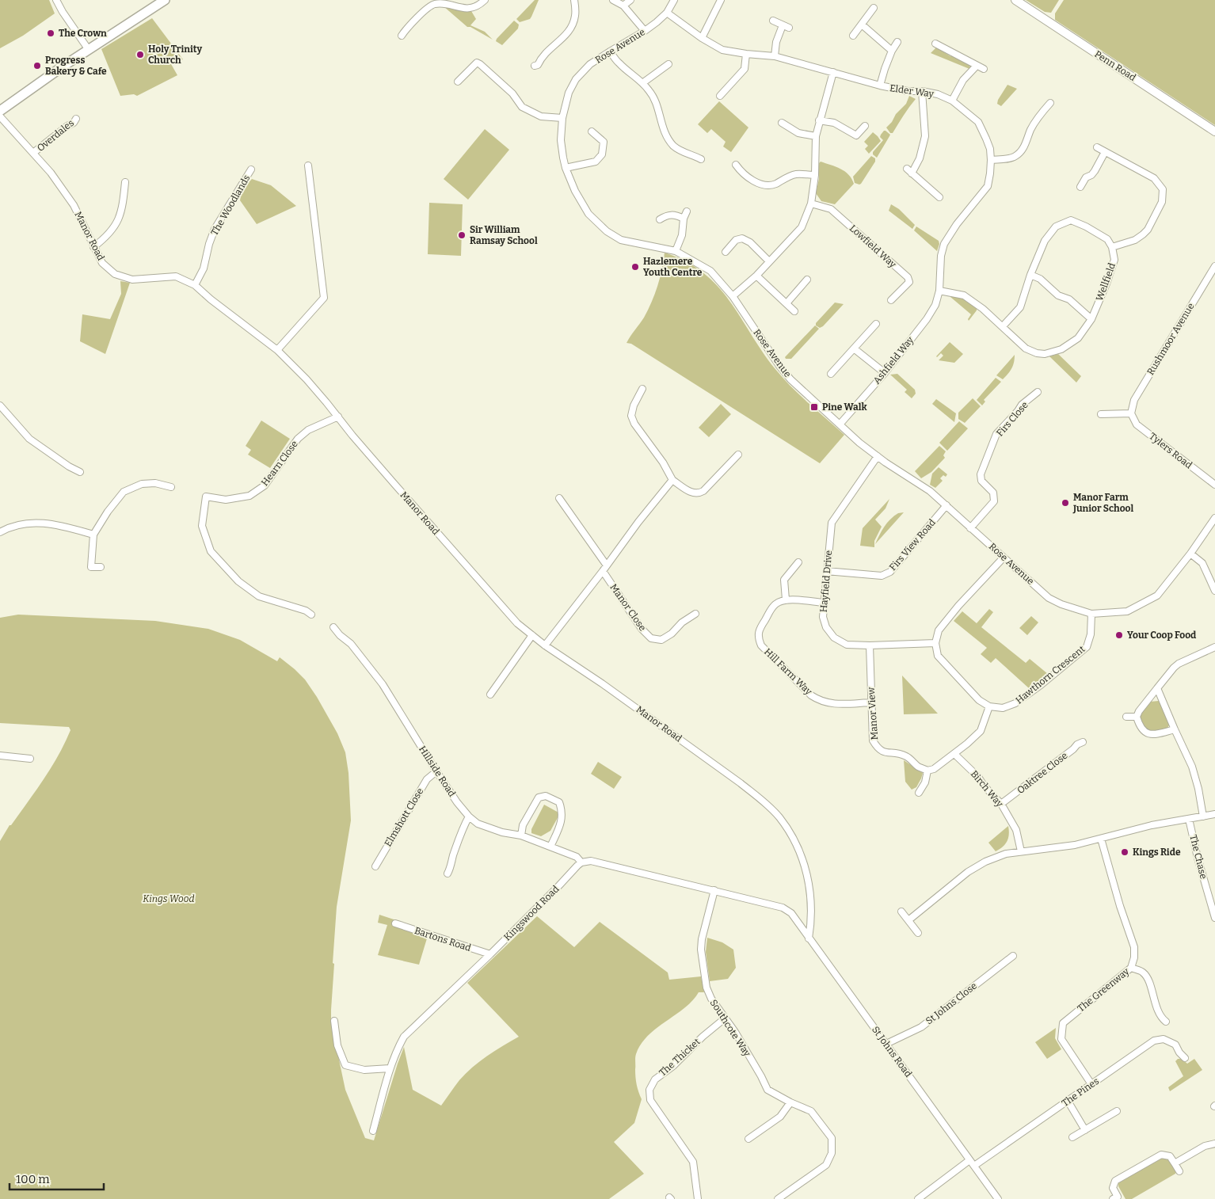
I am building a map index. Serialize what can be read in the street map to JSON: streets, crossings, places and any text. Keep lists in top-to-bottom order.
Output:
{
  "streets": {
    "main road": ["Penn Road"],
    "street": [
      "Rose Avenue",
      "Elder Way",
      "Overdales",
      "The Woodlands",
      "Manor Road",
      "Lowfield Way",
      "Wellfield",
      "Rushmoor Avenue",
      "Ashfield Way",
      "Firs Close",
      "Tylers Road",
      "Hearn Close",
      "Firs View Road",
      "Hayfield Drive",
      "Manor Close",
      "Hill Farm Way",
      "Hawthorn Crescent",
      "Manor View",
      "Hillside Road",
      "Oaktree Close",
      "Birch Way",
      "Elmshott Close",
      "The Chase",
      "Kingswood Road",
      "Bartons Road",
      "The Greenway",
      "St Johns Close",
      "Southcote Way",
      "St Johns Road",
      "The Thicket",
      "The Pines"
    ]
  },
  "crossings": [
    ["Rose Avenue", "Elder Way"],
    ["Rose Avenue", "Ashfield Way"],
    ["Rose Avenue", "Firs Close"],
    ["Rose Avenue", "Firs View Road"],
    ["Rose Avenue", "Hayfield Drive"],
    ["Rose Avenue", "Hawthorn Crescent"],
    ["Elder Way", "Wellfield"],
    ["Elder Way", "Ashfield Way"],
    ["Overdales", "Manor Road"],
    ["The Woodlands", "Manor Road"],
    ["Manor Road", "Hearn Close"],
    ["Manor Road", "St Johns Road"],
    ["Wellfield", "Ashfield Way"],
    ["Rushmoor Avenue", "Tylers Road"],
    ["Firs View Road", "Hayfield Drive"],
    ["Hayfield Drive", "Manor View"],
    ["Hill Farm Way", "Manor View"],
    ["Hillside Road", "Elmshott Close"],
    ["Hillside Road", "Kingswood Road"],
    ["Oaktree Close", "Birch Way"],
    ["Kingswood Road", "Bartons Road"],
    ["The Greenway", "The Pines"],
    ["St Johns Close", "St Johns Road"],
    ["Southcote Way", "St Johns Road"],
    ["Southcote Way", "The Thicket"],
    ["St Johns Road", "The Pines"]
  ],
  "parks": ["Kings Wood"],
  "places": {
    "other": [
      "The Crown",
      "Holy Trinity Church",
      "Progress Bakery & Cafe",
      "Sir William Ramsay School",
      "Hazlemere Youth Centre",
      "Manor Farm Junior School",
      "Your Coop Food",
      "Kings Ride"
    ],
    "transit": ["Pine Walk"]
  },
  "scale_bar": "100 m"
}
